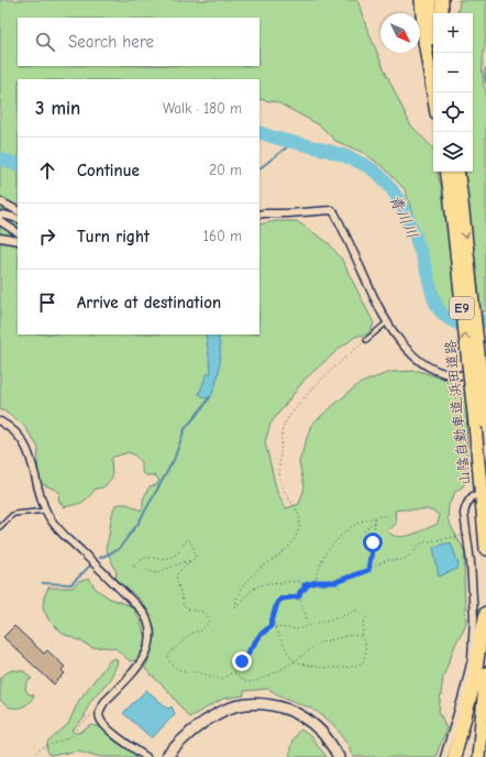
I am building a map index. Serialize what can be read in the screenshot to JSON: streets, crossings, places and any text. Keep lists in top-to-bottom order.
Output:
{
  "streets": {
    "highway": ["E9", "山陰自動車道;浜田道路"]
  },
  "water": ["青川川"],
  "north": "bottom right",
  "page": {
    "map_buttons": ["+", "−"],
    "search": "Search here",
    "heading": ["3 min", "Walk · 180 m"],
    "list": [
      ["Continue", "20 m"],
      ["Turn right", "160 m"],
      "Arrive at destination"
    ]
  }
}
